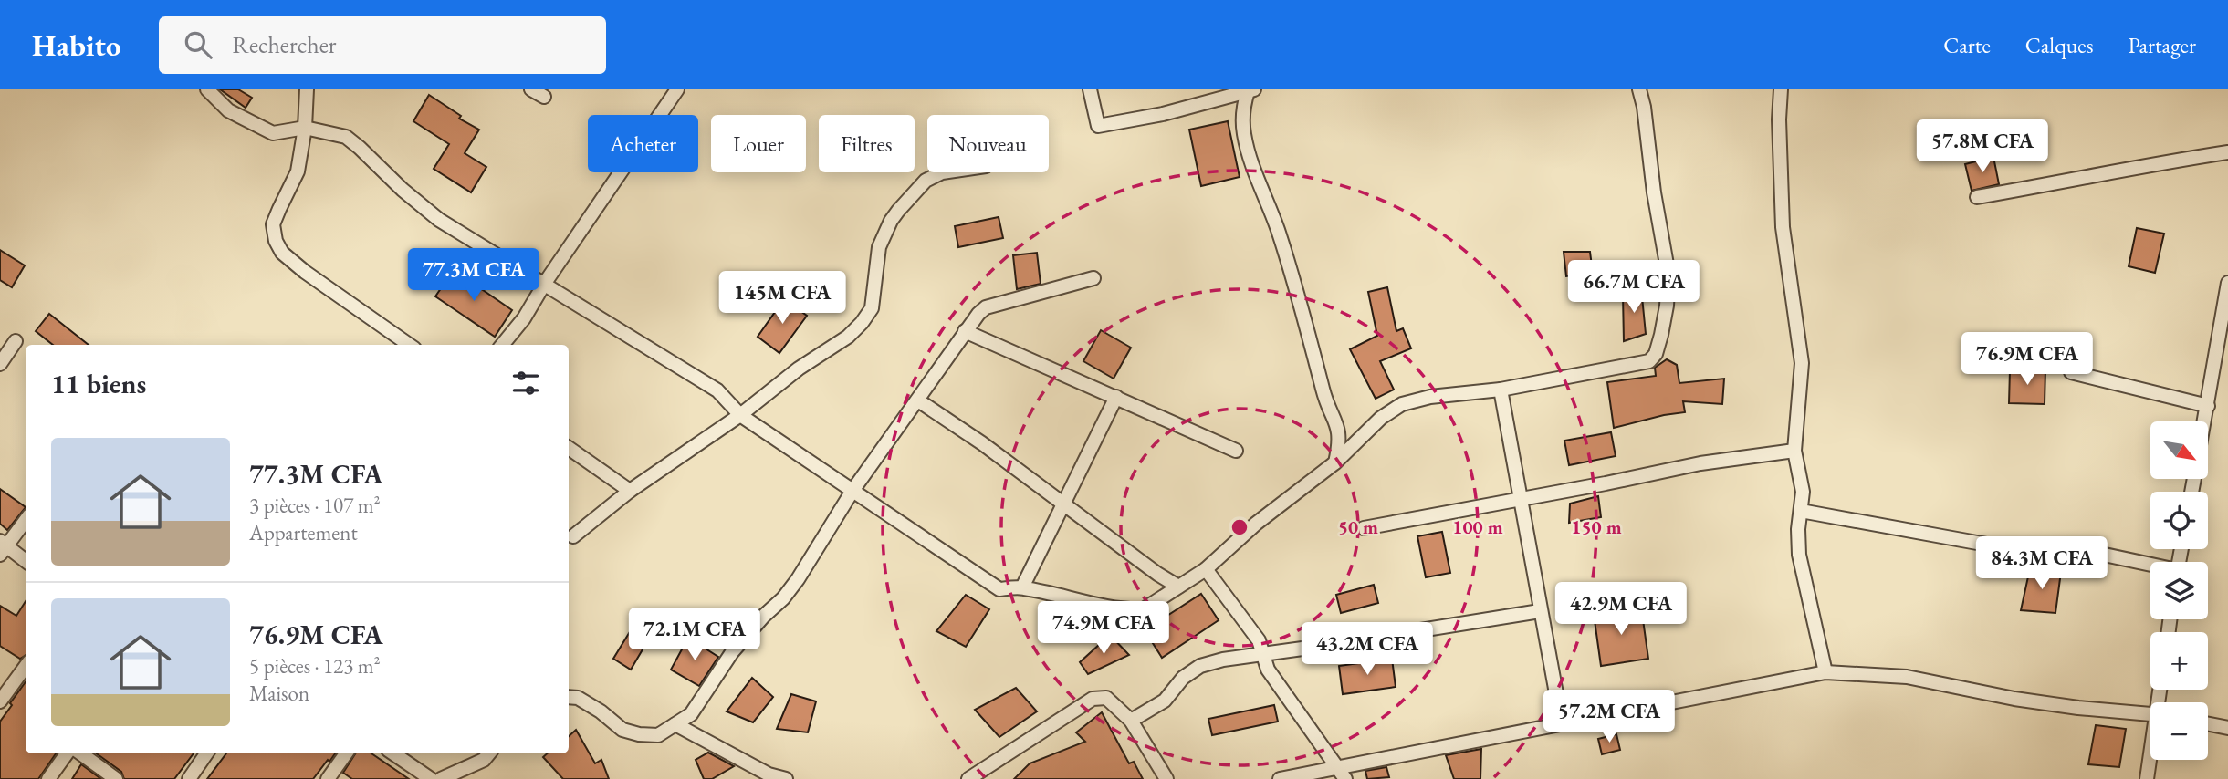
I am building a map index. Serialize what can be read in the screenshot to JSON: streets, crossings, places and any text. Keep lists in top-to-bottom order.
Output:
{
  "north": "bottom right",
  "page": {
    "header": "Habito",
    "search": "Rechercher",
    "nav": ["Carte", "Calques", "Partager"],
    "chip": [
      "Acheter",
      "Louer",
      "Filtres",
      "Nouveau"
    ],
    "price": [
      "57.8M CFA",
      "77.3M CFA",
      "66.7M CFA",
      "145M CFA",
      "76.9M CFA",
      "84.3M CFA",
      "42.9M CFA",
      "74.9M CFA",
      "72.1M CFA",
      "43.2M CFA",
      "57.2M CFA"
    ],
    "heading": "11 biens",
    "map_buttons": ["+", "−"],
    "list": [
      {
        "name": "77.3M CFA",
        "note": "3 pièces · 107 m² · Appartement"
      },
      {
        "name": "76.9M CFA",
        "note": "5 pièces · 123 m² · Maison"
      }
    ]
  },
  "rings": ["50 m", "100 m", "150 m"]
}
